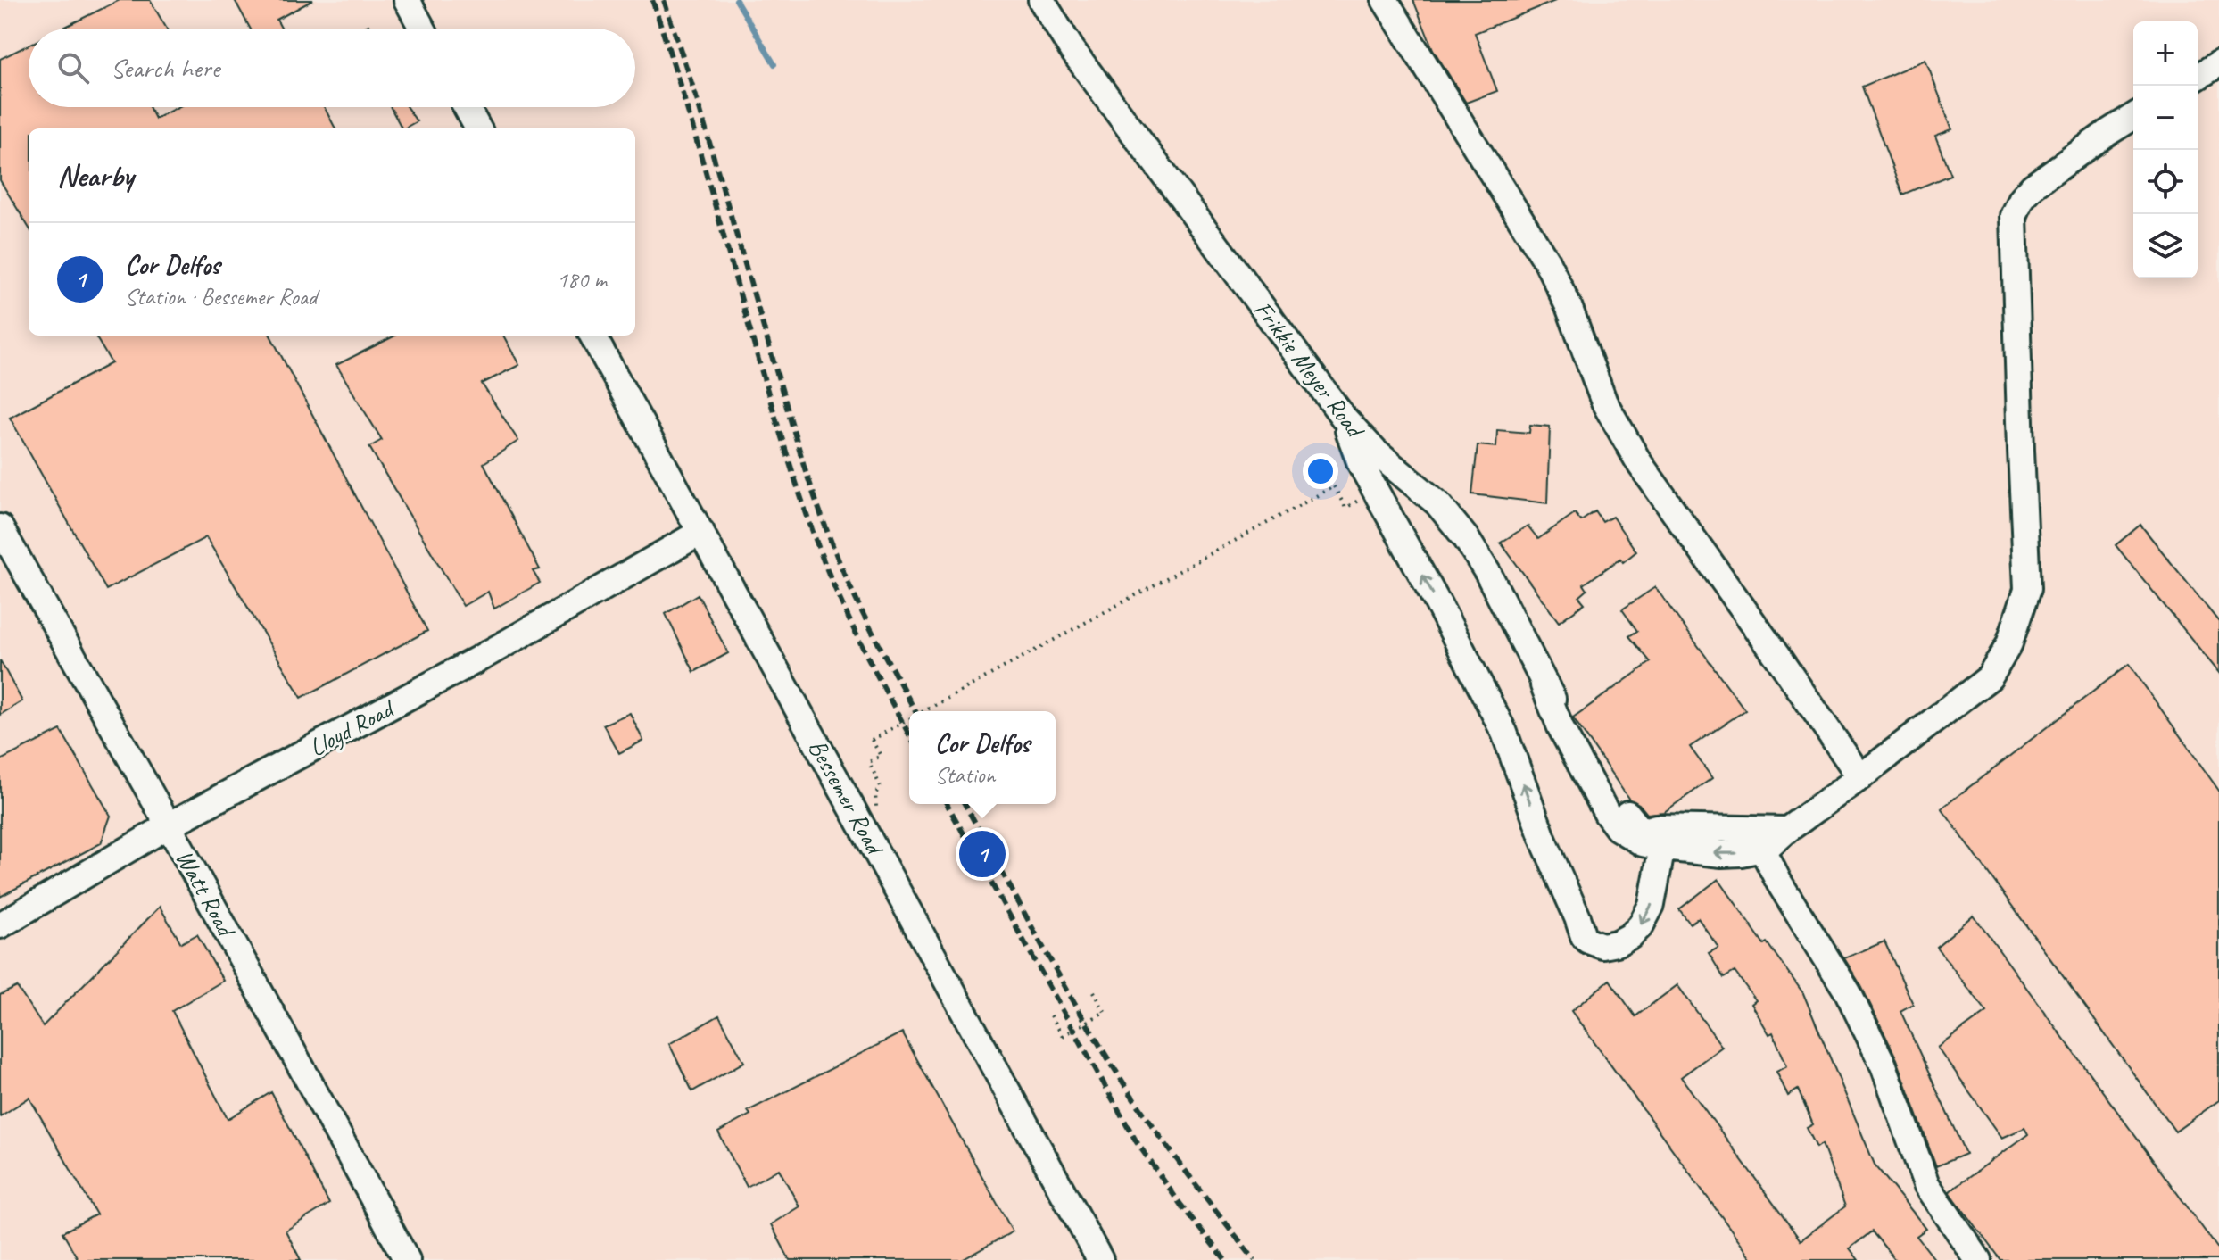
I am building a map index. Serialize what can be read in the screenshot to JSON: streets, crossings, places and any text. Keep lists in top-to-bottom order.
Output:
{
  "streets": {
    "street": [
      "Frikkie Meyer Road",
      "Lloyd Road",
      "Bessemer Road",
      "Watt Road"
    ]
  },
  "crossings": [
    ["Lloyd Road", "Bessemer Road"],
    ["Lloyd Road", "Watt Road"]
  ],
  "page": {
    "map_buttons": ["+", "−"],
    "search": "Search here",
    "heading": "Nearby",
    "list": [
      {
        "mark": "1",
        "name": "Cor Delfos",
        "note": "Station · Bessemer Road",
        "value": "180 m"
      }
    ],
    "popup": ["Cor Delfos", "Station"],
    "pins": "1"
  }
}
